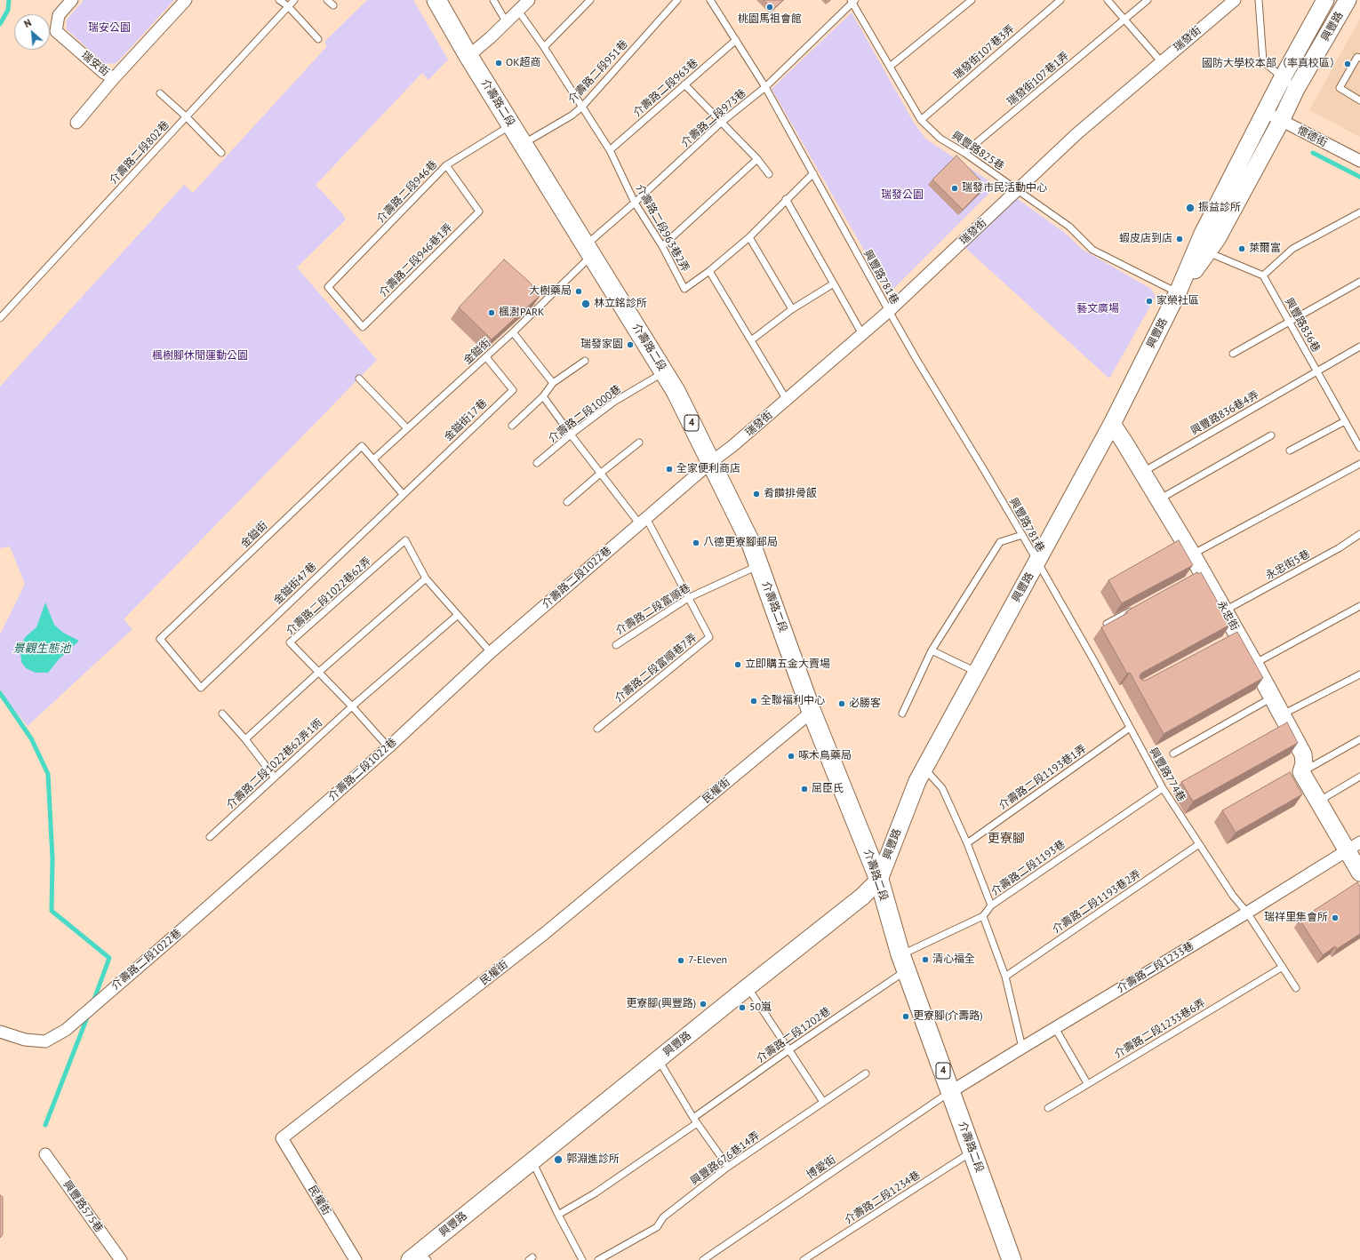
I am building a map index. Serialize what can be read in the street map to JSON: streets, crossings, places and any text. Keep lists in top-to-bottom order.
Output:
{
  "streets": {
    "main road": [
      "興豐路",
      "介壽路二段",
      "4",
      "永忠街"
    ],
    "street": [
      "瑞發街",
      "瑞安街",
      "懷德街",
      "介壽路二段1022巷",
      "民權街",
      "介壽路二段1233巷",
      "興豐路575巷"
    ],
    "lane": [
      "瑞發街107巷3弄",
      "介壽路二段951巷",
      "瑞發街107巷1弄",
      "介壽路二段963巷",
      "介壽路二段973巷",
      "興豐路825巷",
      "介壽路二段802巷",
      "介壽路二段946巷",
      "介壽路二段963巷2弄",
      "介壽路二段946巷1弄",
      "興豐路781巷",
      "興豐路836巷",
      "金鎰街",
      "興豐路836巷4弄",
      "介壽路二段1000巷",
      "金鎰街17巷",
      "永忠街5巷",
      "金鎰街47巷",
      "介壽路二段1022巷62弄",
      "介壽路二段富順巷",
      "介壽路二段富順巷7弄",
      "介壽路二段1022巷62弄1衖",
      "興豐路774巷",
      "介壽路二段1193巷1弄",
      "介壽路二段1193巷",
      "介壽路二段1193巷2弄",
      "介壽路二段1233巷6弄",
      "介壽路二段1202巷",
      "興豐路676巷14弄",
      "博愛街",
      "介壽路二段1234巷"
    ]
  },
  "crossings": [
    ["興豐路", "介壽路二段"],
    ["興豐路", "懷德街"],
    ["興豐路", "興豐路825巷"],
    ["興豐路", "興豐路781巷"],
    ["興豐路", "永忠街"],
    ["興豐路", "興豐路774巷"],
    ["瑞發街", "介壽路二段"],
    ["瑞發街", "興豐路825巷"],
    ["瑞發街", "興豐路781巷"],
    ["瑞發街", "介壽路二段1022巷"],
    ["瑞發街107巷3弄", "興豐路825巷"],
    ["介壽路二段951巷", "介壽路二段"],
    ["介壽路二段951巷", "介壽路二段963巷2弄"],
    ["瑞發街107巷1弄", "興豐路825巷"],
    ["介壽路二段963巷", "介壽路二段963巷2弄"],
    ["介壽路二段963巷", "興豐路781巷"],
    ["介壽路二段", "介壽路二段973巷"],
    ["介壽路二段", "介壽路二段946巷"],
    ["介壽路二段", "金鎰街"],
    ["介壽路二段", "介壽路二段1000巷"],
    ["介壽路二段", "介壽路二段1022巷"],
    ["介壽路二段", "介壽路二段富順巷"],
    ["介壽路二段", "民權街"],
    ["介壽路二段", "介壽路二段1193巷"],
    ["介壽路二段", "介壽路二段1233巷"],
    ["介壽路二段", "介壽路二段1202巷"],
    ["介壽路二段", "博愛街"],
    ["介壽路二段", "介壽路二段1234巷"],
    ["介壽路二段973巷", "興豐路825巷"],
    ["介壽路二段973巷", "介壽路二段963巷2弄"],
    ["介壽路二段973巷", "興豐路781巷"],
    ["介壽路二段973巷", "金鎰街"],
    ["介壽路二段946巷", "介壽路二段946巷1弄"],
    ["興豐路781巷", "興豐路774巷"],
    ["興豐路836巷", "興豐路836巷4弄"],
    ["金鎰街", "金鎰街17巷"],
    ["金鎰街", "金鎰街47巷"],
    ["興豐路836巷4弄", "永忠街"],
    ["金鎰街17巷", "金鎰街47巷"],
    ["永忠街5巷", "永忠街"],
    ["介壽路二段1022巷", "介壽路二段1022巷62弄"],
    ["介壽路二段1022巷62弄", "介壽路二段1022巷62弄1衖"],
    ["介壽路二段富順巷", "介壽路二段富順巷7弄"],
    ["興豐路774巷", "介壽路二段1193巷1弄"],
    ["興豐路774巷", "介壽路二段1193巷"],
    ["興豐路774巷", "介壽路二段1193巷2弄"],
    ["興豐路774巷", "介壽路二段1233巷"],
    ["興豐路774巷", "介壽路二段1233巷6弄"],
    ["介壽路二段1193巷", "介壽路二段1202巷"],
    ["介壽路二段1233巷", "博愛街"]
  ],
  "districts": ["更寮腳"],
  "water": ["景觀生態池"],
  "parks": [
    "瑞安公園",
    "瑞發公園",
    "藝文廣場",
    "楓樹腳休閒運動公園"
  ],
  "places": [
    "桃園馬祖會館",
    "OK超商",
    "國防大學校本部（率真校區）",
    "瑞發市民活動中心",
    "振益診所",
    "蝦皮店到店",
    "萊爾富",
    "大樹藥局",
    "家榮社區",
    "林立銘診所",
    "楓澍PARK",
    "瑞發家園",
    "全家便利商店",
    "肴饡排骨飯",
    "八德更寮腳郵局",
    "立即購五金大賣場",
    "全聯福利中心",
    "必勝客",
    "啄木鳥藥局",
    "屈臣氏",
    "瑞祥里集會所",
    "清心福全",
    "7-Eleven",
    "更寮腳(興豐路)",
    "50嵐",
    "更寮腳(介壽路)",
    "郭淵進診所"
  ],
  "north": "top left"
}
